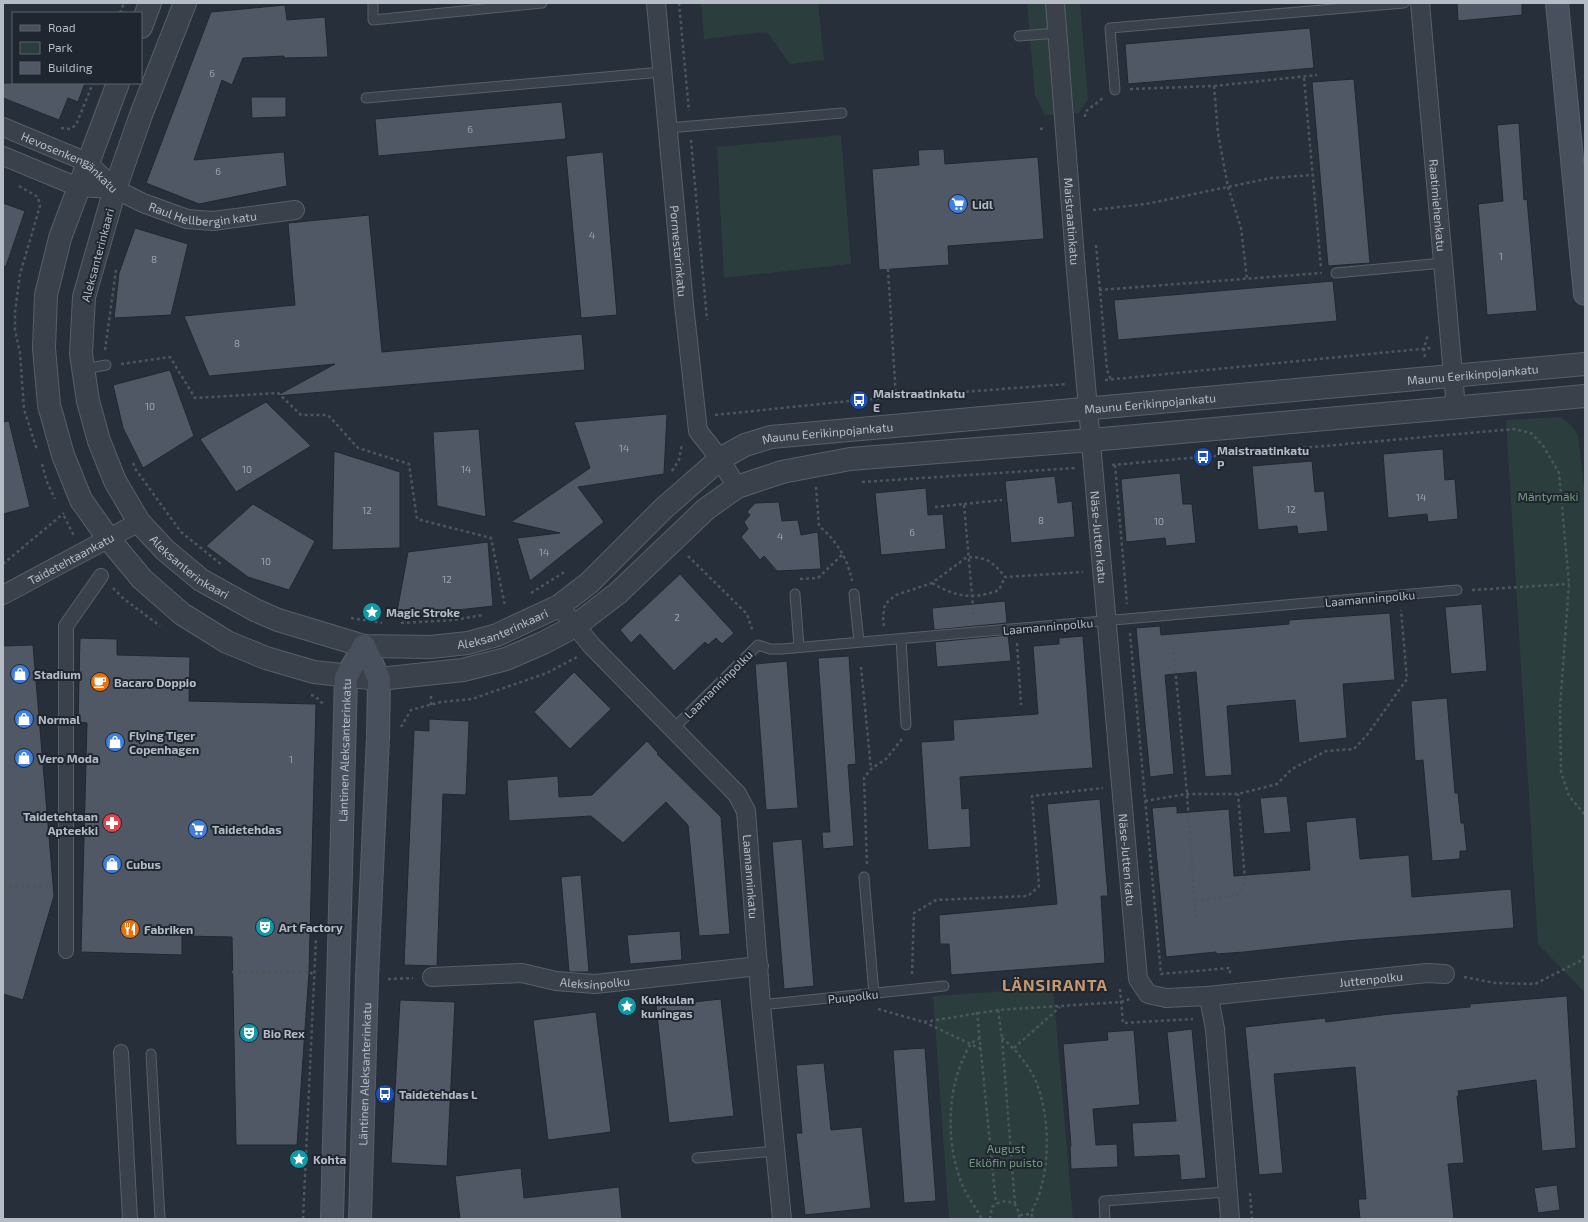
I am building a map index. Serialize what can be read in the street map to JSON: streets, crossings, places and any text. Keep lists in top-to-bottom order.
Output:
{
  "streets": {
    "main road": ["Läntinen Aleksanterinkatu"],
    "street": [
      "Hevosenkengänkatu",
      "Raatimiehenkatu",
      "Raul Hellbergin katu",
      "Maistraatinkatu",
      "Pormestarinkatu",
      "Aleksanterinkaari",
      "Maunu Eerikinpojankatu",
      "Näse-Jutten katu",
      "Taidetehtaankatu",
      "Laamanninkatu",
      "Juttenpolku",
      "Aleksinpolku"
    ],
    "lane": ["Laamanninpolku", "Puupolku"]
  },
  "crossings": [
    ["Hevosenkengänkatu", "Raul Hellbergin katu"],
    ["Hevosenkengänkatu", "Aleksanterinkaari"],
    ["Raatimiehenkatu", "Maunu Eerikinpojankatu"],
    ["Raul Hellbergin katu", "Aleksanterinkaari"],
    ["Maistraatinkatu", "Maunu Eerikinpojankatu"],
    ["Maistraatinkatu", "Näse-Jutten katu"],
    ["Aleksanterinkaari", "Maunu Eerikinpojankatu"],
    ["Aleksanterinkaari", "Taidetehtaankatu"],
    ["Aleksanterinkaari", "Läntinen Aleksanterinkatu"],
    ["Aleksanterinkaari", "Laamanninkatu"],
    ["Näse-Jutten katu", "Laamanninpolku"],
    ["Laamanninpolku", "Laamanninkatu"],
    ["Laamanninkatu", "Aleksinpolku"],
    ["Laamanninkatu", "Puupolku"]
  ],
  "districts": ["LÄNSIRANTA"],
  "parks": ["Mäntymäki", "August Eklöfin puisto"],
  "places": {
    "supermarket": ["Lidl", "Taidetehdas"],
    "bus stop": ["Maistraatinkatu E", "Maistraatinkatu P", "Taidetehdas L"],
    "place": ["Magic Stroke", "Kukkulan kuningas", "Kohta"],
    "shop": [
      "Stadium",
      "Normal",
      "Flying Tiger Copenhagen",
      "Vero Moda",
      "Cubus"
    ],
    "cafe": ["Bacaro Doppio"],
    "pharmacy": ["Taidetehtaan Apteekki"],
    "theatre": ["Art Factory", "Bio Rex"],
    "restaurant": ["Fabriken"]
  },
  "house_numbers": [
    "6",
    "6",
    "6",
    "4",
    "1",
    "8",
    "8",
    "10",
    "14",
    "10",
    "14",
    "14",
    "12",
    "12",
    "8",
    "10",
    "6",
    "4",
    "14",
    "10",
    "12",
    "2",
    "1"
  ],
  "legend": ["Road", "Park", "Building"]
}
